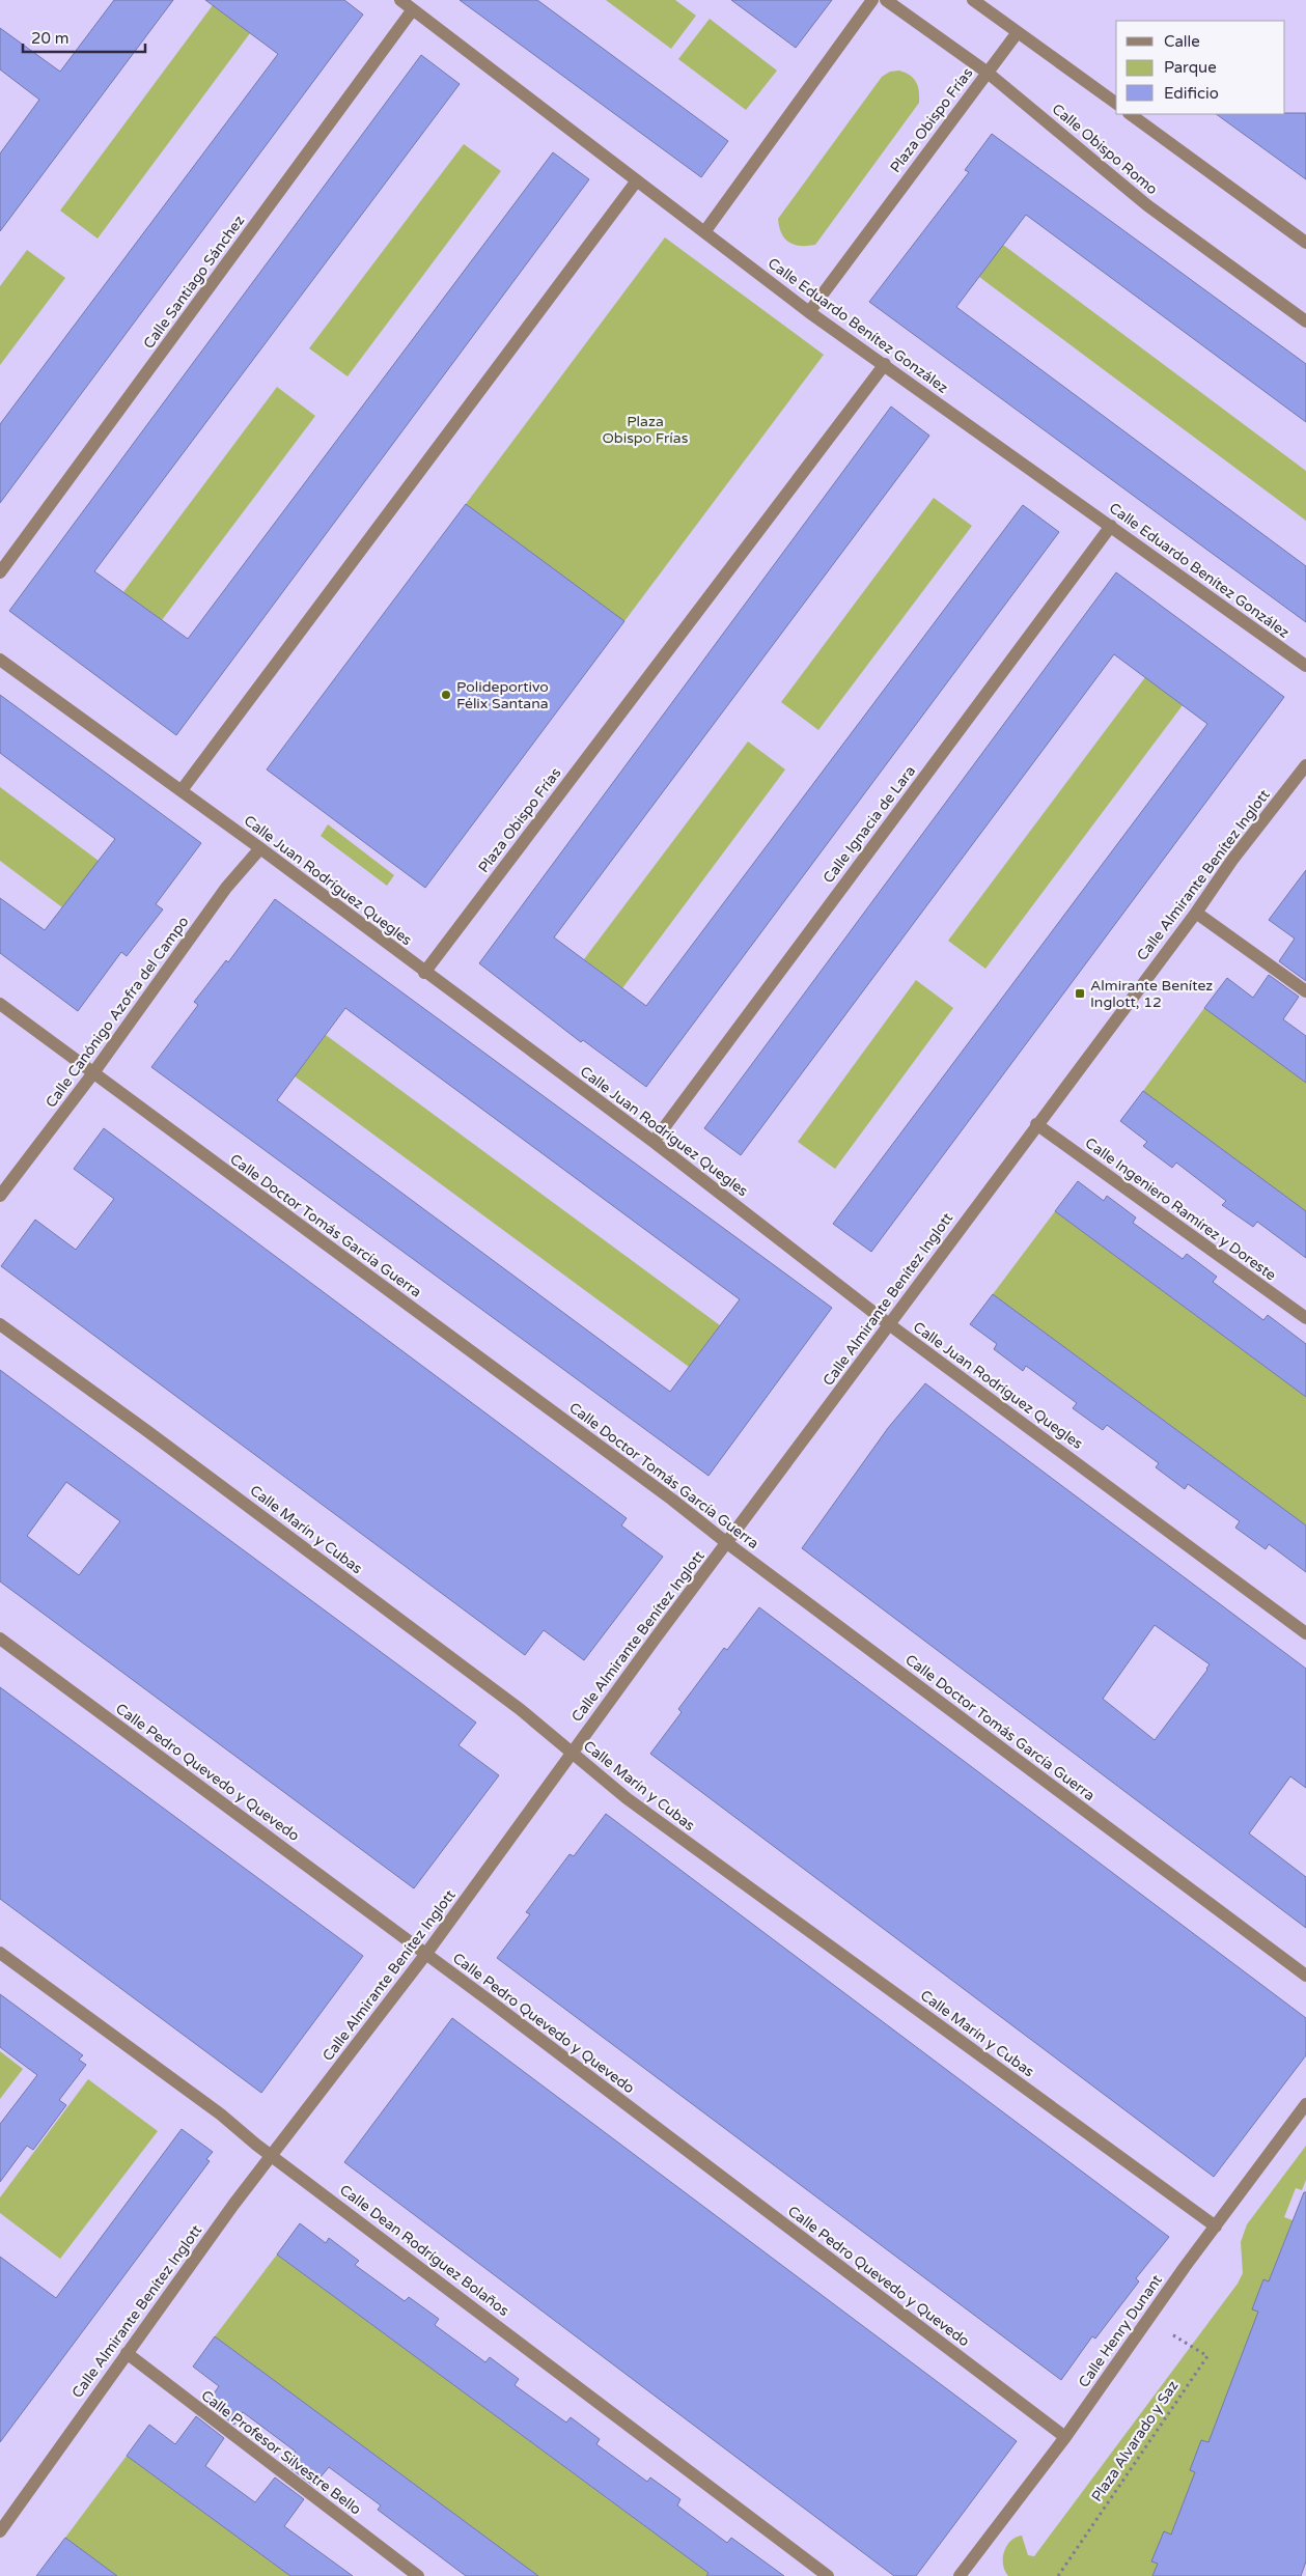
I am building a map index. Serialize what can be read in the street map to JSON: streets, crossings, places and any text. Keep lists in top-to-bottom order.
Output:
{
  "streets": {
    "street": [
      "Plaza Obispo Frías",
      "Calle Obispo Romo",
      "Calle Santiago Sánchez",
      "Calle Eduardo Benítez González",
      "Calle Ignacia de Lara",
      "Calle Almirante Benítez Inglott",
      "Calle Juan Rodríguez Quegles",
      "Calle Canónigo Azofra del Campo",
      "Calle Ingeniero Ramírez y Doreste",
      "Calle Doctor Tomás García Guerra",
      "Calle Marín y Cubas",
      "Calle Pedro Quevedo y Quevedo",
      "Calle Dean Rodríguez Bolaños",
      "Calle Henry Dunant",
      "Calle Profesor Silvestre Bello"
    ],
    "path": ["Plaza Alvarado y Saz"]
  },
  "crossings": [
    ["Plaza Obispo Frías", "Calle Obispo Romo"],
    ["Plaza Obispo Frías", "Calle Eduardo Benítez González"],
    ["Plaza Obispo Frías", "Calle Juan Rodríguez Quegles"],
    ["Calle Santiago Sánchez", "Calle Eduardo Benítez González"],
    ["Calle Eduardo Benítez González", "Calle Ignacia de Lara"],
    ["Calle Ignacia de Lara", "Calle Juan Rodríguez Quegles"],
    ["Calle Almirante Benítez Inglott", "Calle Juan Rodríguez Quegles"],
    ["Calle Almirante Benítez Inglott", "Calle Ingeniero Ramírez y Doreste"],
    ["Calle Almirante Benítez Inglott", "Calle Doctor Tomás García Guerra"],
    ["Calle Almirante Benítez Inglott", "Calle Marín y Cubas"],
    ["Calle Almirante Benítez Inglott", "Calle Pedro Quevedo y Quevedo"],
    ["Calle Almirante Benítez Inglott", "Calle Dean Rodríguez Bolaños"],
    ["Calle Almirante Benítez Inglott", "Calle Profesor Silvestre Bello"],
    ["Calle Juan Rodríguez Quegles", "Calle Canónigo Azofra del Campo"],
    ["Calle Canónigo Azofra del Campo", "Calle Doctor Tomás García Guerra"],
    ["Calle Marín y Cubas", "Calle Henry Dunant"],
    ["Calle Pedro Quevedo y Quevedo", "Calle Henry Dunant"]
  ],
  "parks": ["Plaza Obispo Frías"],
  "places": {
    "other": ["Polideportivo Félix Santana"],
    "transit": ["Almirante Benítez Inglott, 12"]
  },
  "legend": ["Calle", "Parque", "Edificio"],
  "scale_bar": "20 m"
}
